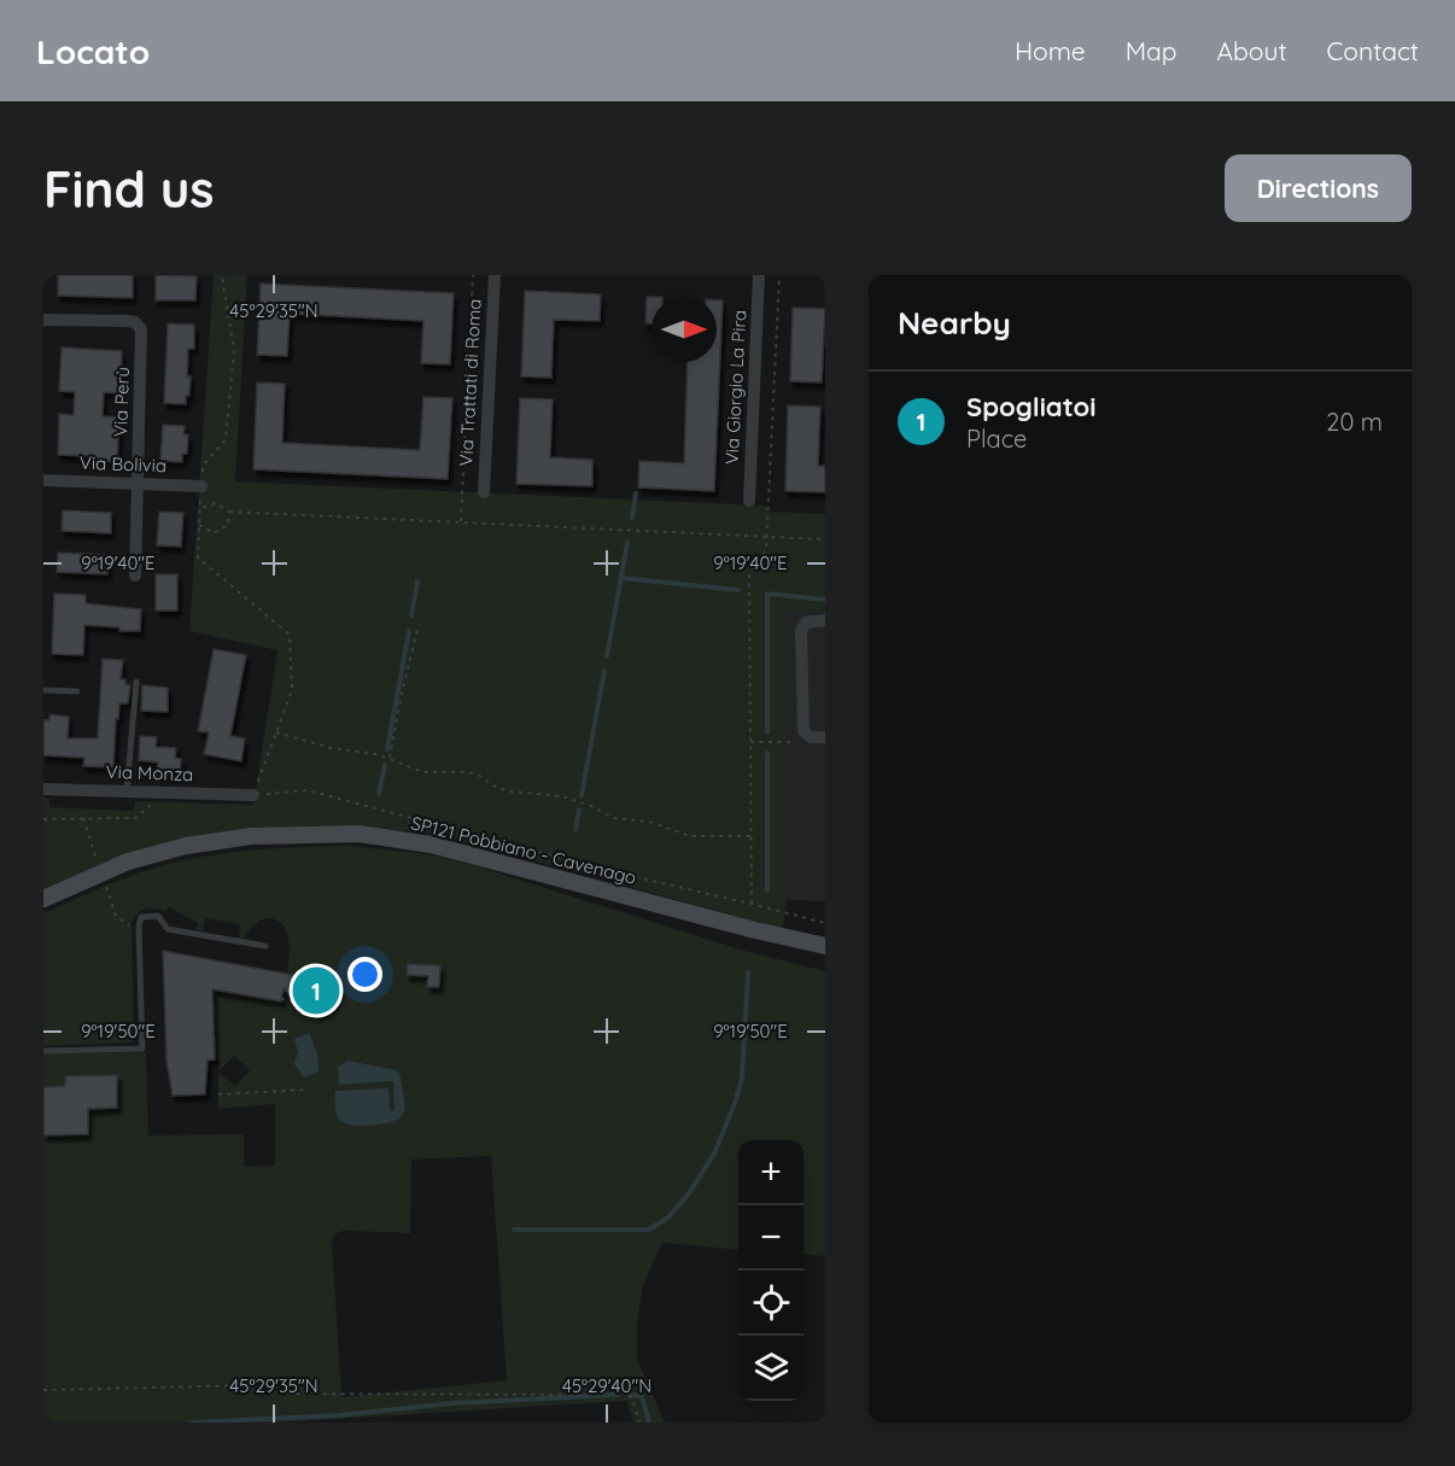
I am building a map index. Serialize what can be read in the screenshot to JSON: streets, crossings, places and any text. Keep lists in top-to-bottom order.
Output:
{
  "streets": {
    "street": [
      "Via Trattati di Roma",
      "Via Giorgio La Pira",
      "Via Perù",
      "Via Bolivia",
      "Via Monza",
      "SP121 Pobbiano - Cavenago"
    ]
  },
  "crossings": [
    ["Via Perù", "Via Bolivia"]
  ],
  "north": "right",
  "page": {
    "header": "Locato",
    "nav": [
      "Home",
      "Map",
      "About",
      "Contact"
    ],
    "buttons": "Directions",
    "title": "Find us",
    "heading": "Nearby",
    "list": [
      {
        "mark": "1",
        "name": "Spogliatoi",
        "note": "Place",
        "value": "20 m"
      }
    ],
    "pins": "1",
    "map_buttons": ["+", "−"]
  },
  "coordinates": [
    "45°29'35\"N",
    "9°19'40\"E",
    "9°19'50\"E",
    "45°29'40\"N"
  ]
}
